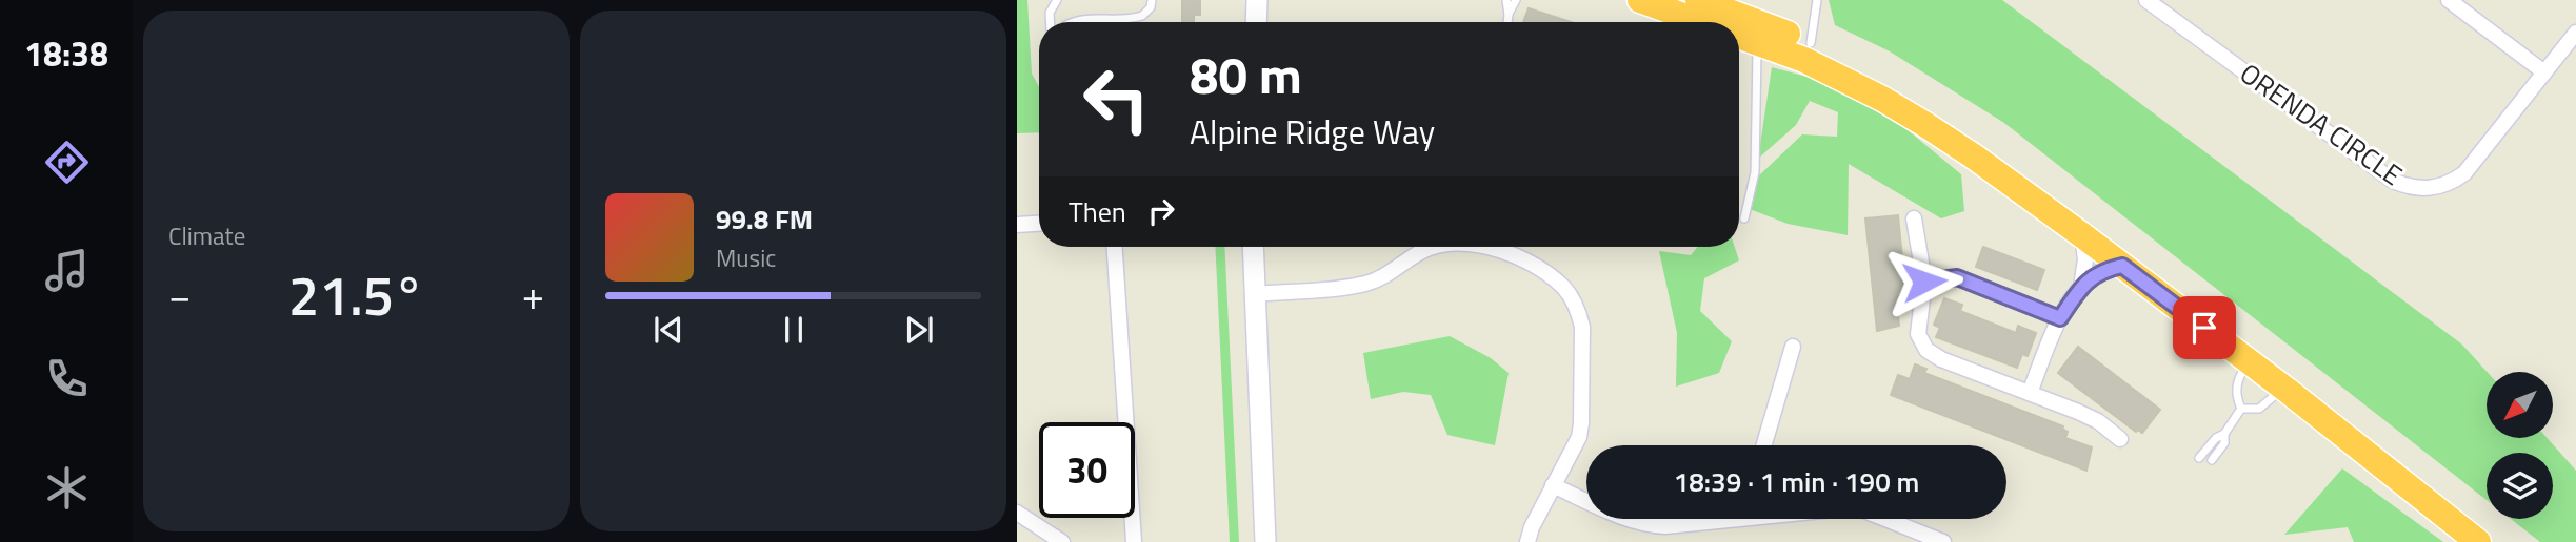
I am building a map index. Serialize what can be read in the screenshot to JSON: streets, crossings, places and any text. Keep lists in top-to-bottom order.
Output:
{
  "streets": {
    "street": ["ORENDA CIRCLE"]
  },
  "north": "bottom left",
  "page": {
    "tabs": "18:38",
    "tile": "Climate",
    "turn": ["80 m", "Alpine Ridge Way"],
    "then": "Then",
    "song": ["99.8 FM", "Music"],
    "heat": ["−", "21.5°", "+"],
    "limit": "30",
    "trip": "18:39 · 1 min · 190 m"
  }
}
